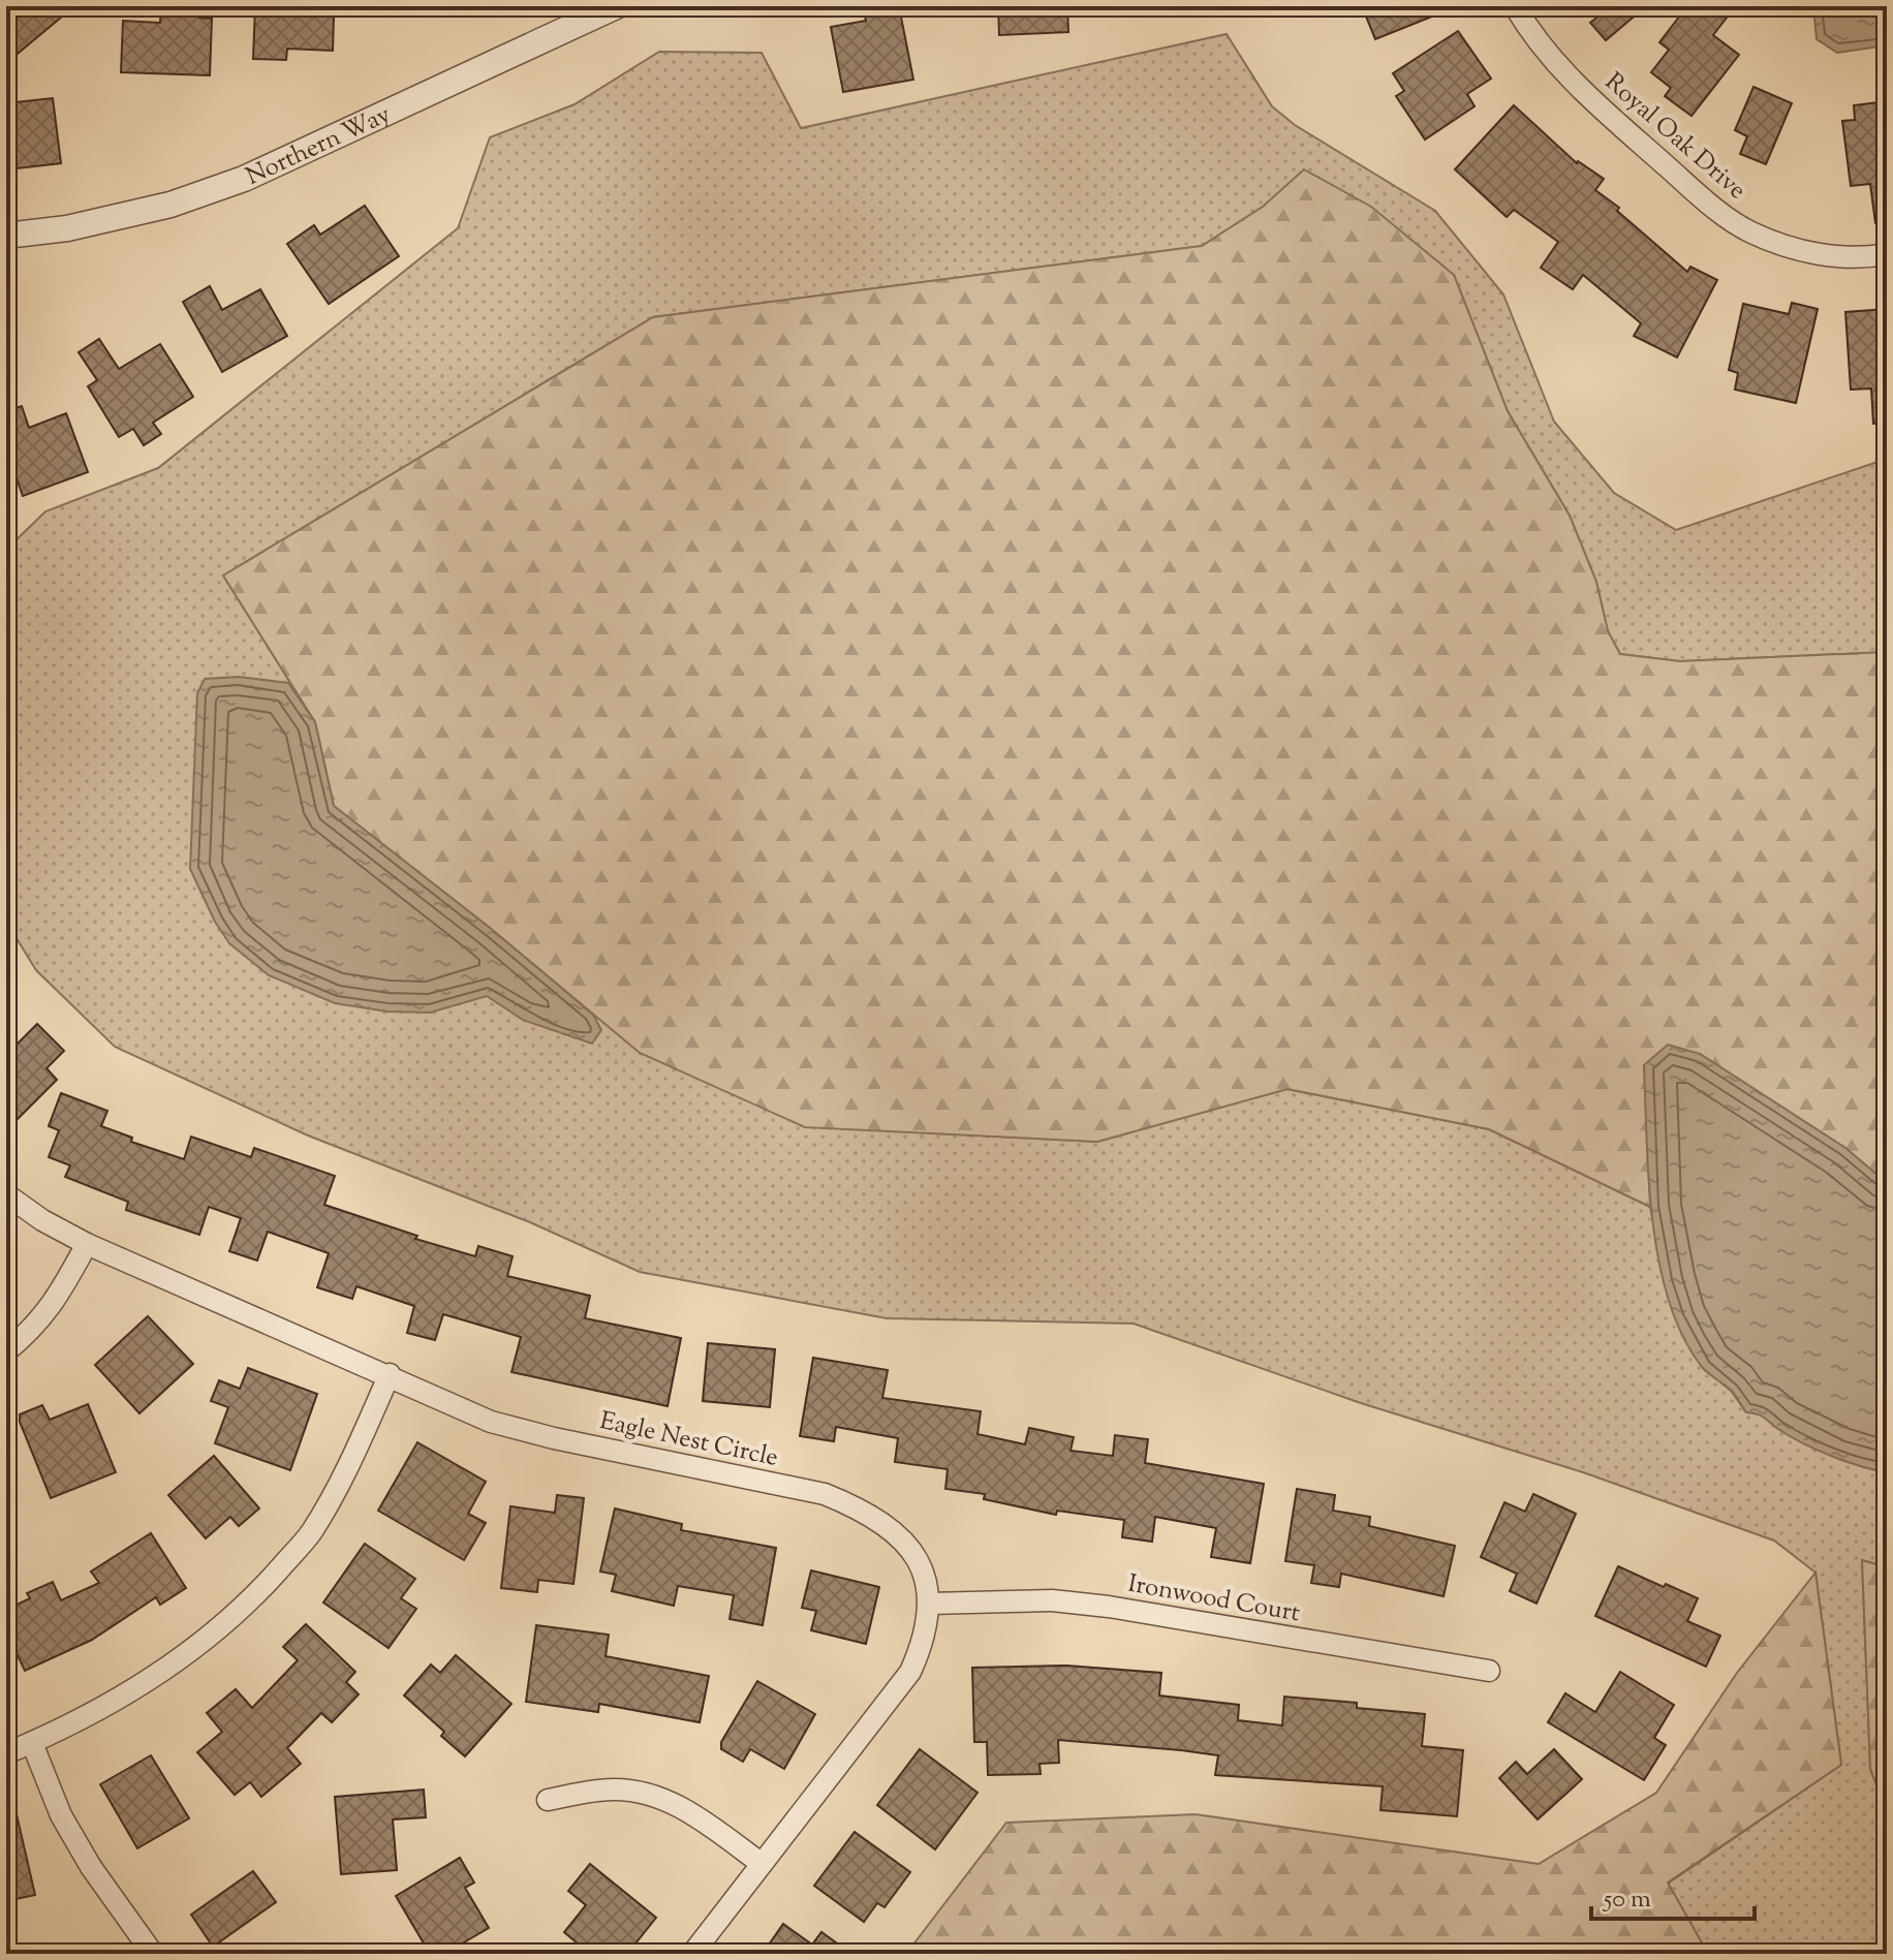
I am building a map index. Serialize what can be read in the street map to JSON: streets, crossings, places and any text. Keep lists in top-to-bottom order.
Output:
{
  "streets": {
    "street": [
      "Royal Oak Drive",
      "Northern Way",
      "Eagle Nest Circle",
      "Ironwood Court"
    ]
  },
  "crossings": [
    ["Eagle Nest Circle", "Ironwood Court"]
  ],
  "scale_bar": "50 m"
}
